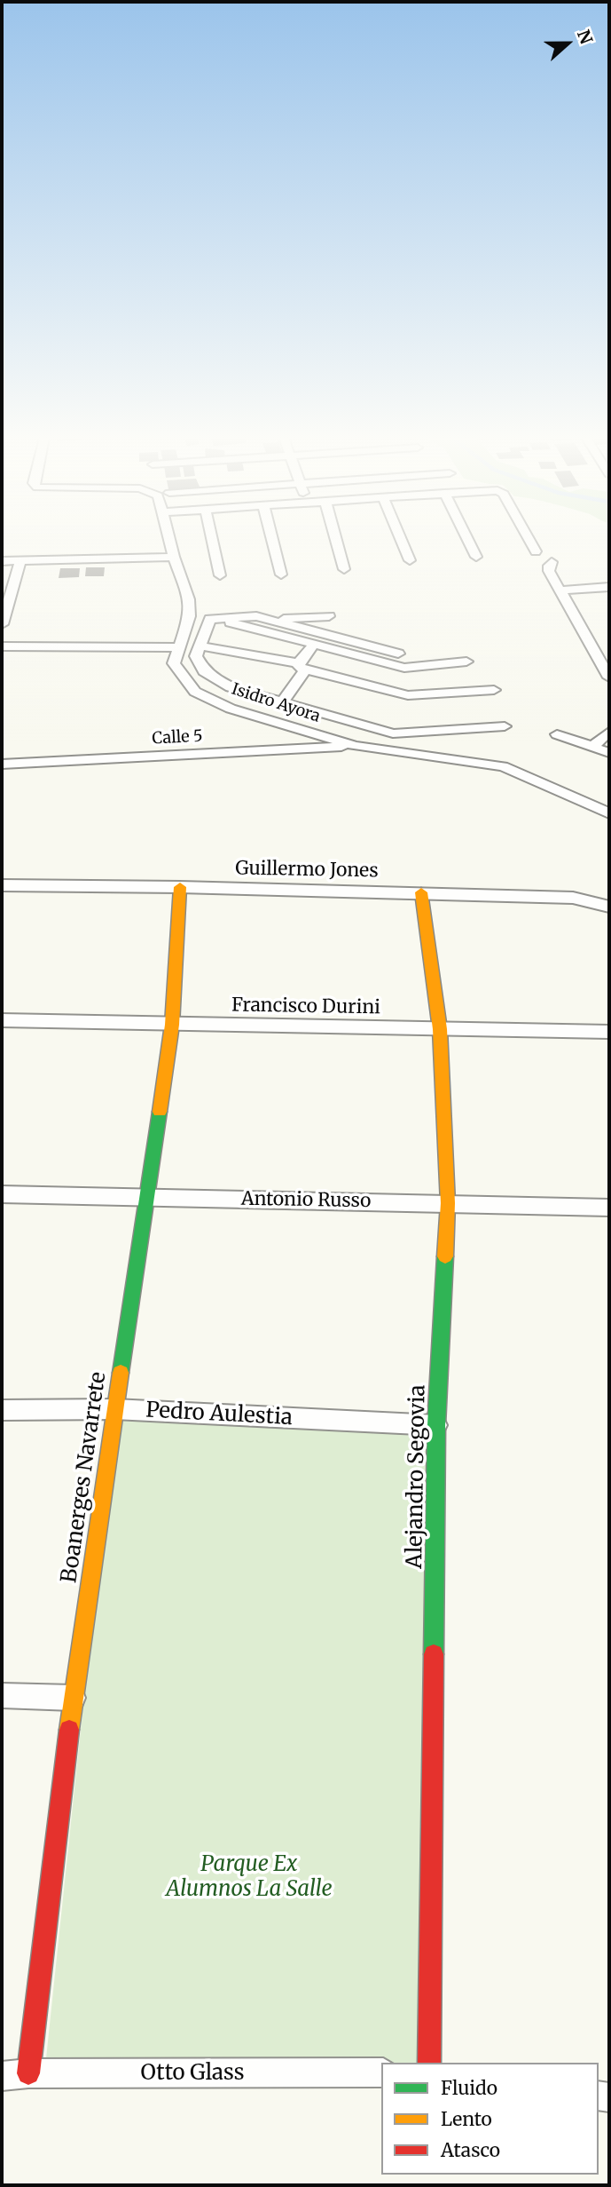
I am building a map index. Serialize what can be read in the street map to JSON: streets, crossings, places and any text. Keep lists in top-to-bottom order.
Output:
{
  "streets": {
    "street": [
      "Isidro Ayora",
      "Calle 5",
      "Guillermo Jones",
      "Francisco Durini",
      "Antonio Russo",
      "Pedro Aulestia",
      "Alejandro Segovia",
      "Boanerges Navarrete",
      "Otto Glass"
    ]
  },
  "crossings": [
    ["Isidro Ayora", "Calle 5"],
    ["Guillermo Jones", "Alejandro Segovia"],
    ["Guillermo Jones", "Boanerges Navarrete"],
    ["Francisco Durini", "Alejandro Segovia"],
    ["Francisco Durini", "Boanerges Navarrete"],
    ["Antonio Russo", "Alejandro Segovia"],
    ["Antonio Russo", "Boanerges Navarrete"],
    ["Pedro Aulestia", "Alejandro Segovia"],
    ["Pedro Aulestia", "Boanerges Navarrete"],
    ["Boanerges Navarrete", "Otto Glass"]
  ],
  "parks": ["Parque Ex Alumnos La Salle"],
  "legend": ["Fluido", "Lento", "Atasco"],
  "north": "right"
}
